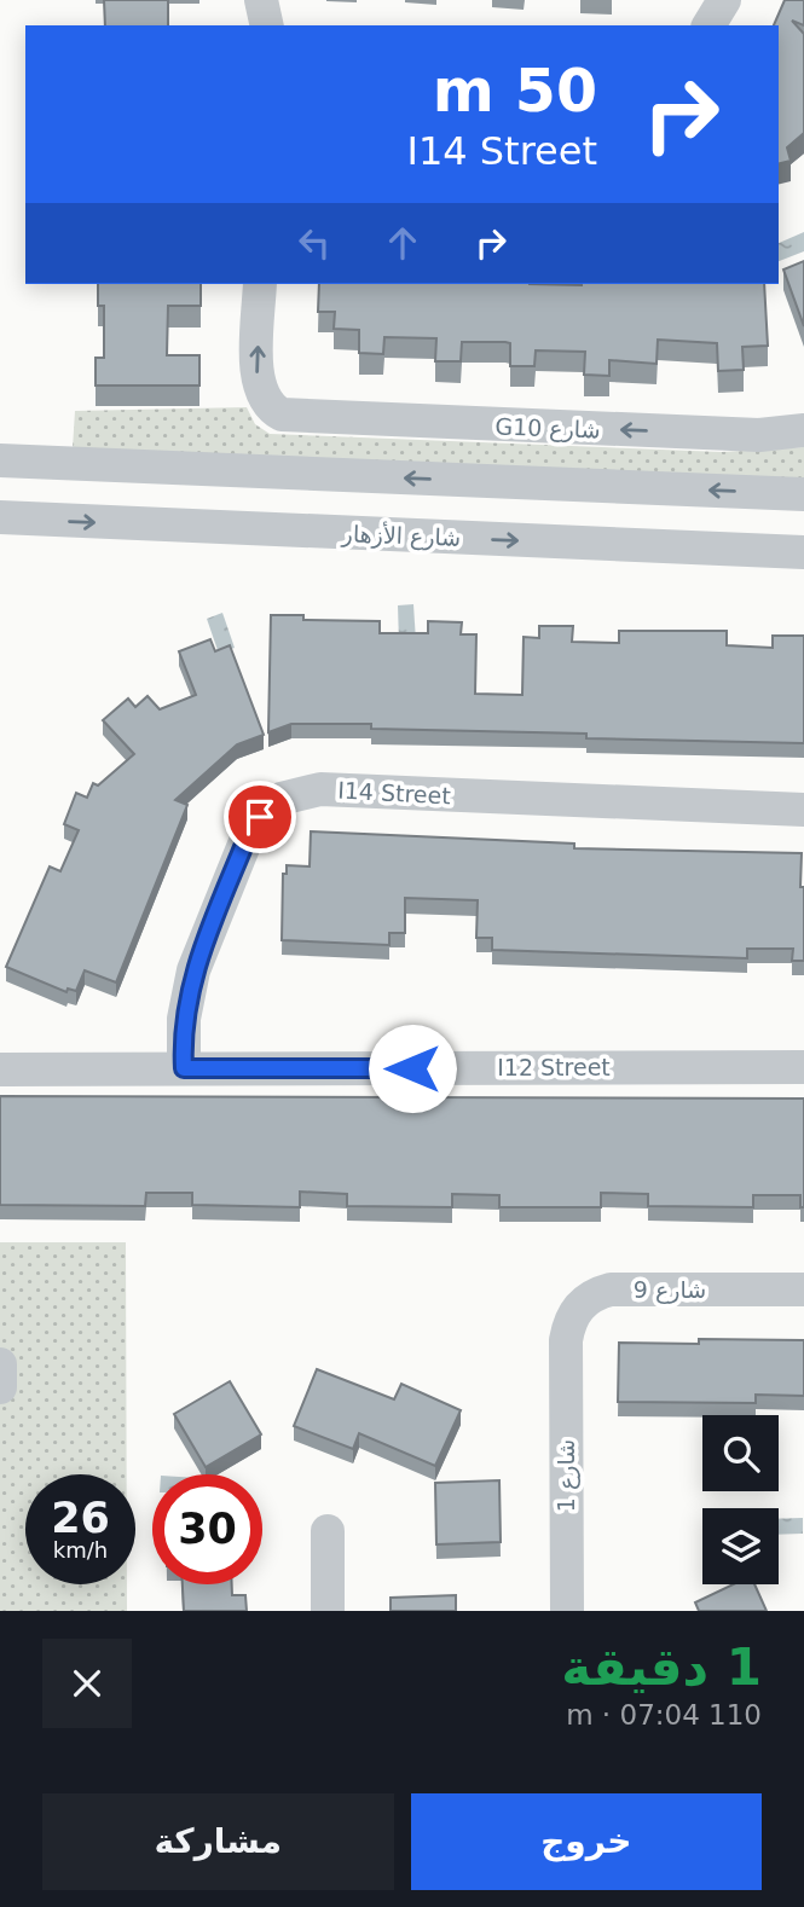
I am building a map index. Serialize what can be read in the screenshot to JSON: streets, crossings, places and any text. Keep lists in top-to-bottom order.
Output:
{
  "streets": {
    "street": [
      "G10 شارع",
      "شارع الأزهار",
      "I14 Street",
      "I12 Street",
      "شارع 9",
      "شارع 1"
    ]
  },
  "crossings": [
    ["I14 Street", "I12 Street"],
    ["شارع 9", "شارع 1"]
  ],
  "page": {
    "turn": ["50 m", "I14 Street"],
    "speed": "26 km/h",
    "limit": "30",
    "heading": ["1 دقيقة", "110 m · 07:04"],
    "buttons": ["خروج", "مشاركة"]
  }
}
